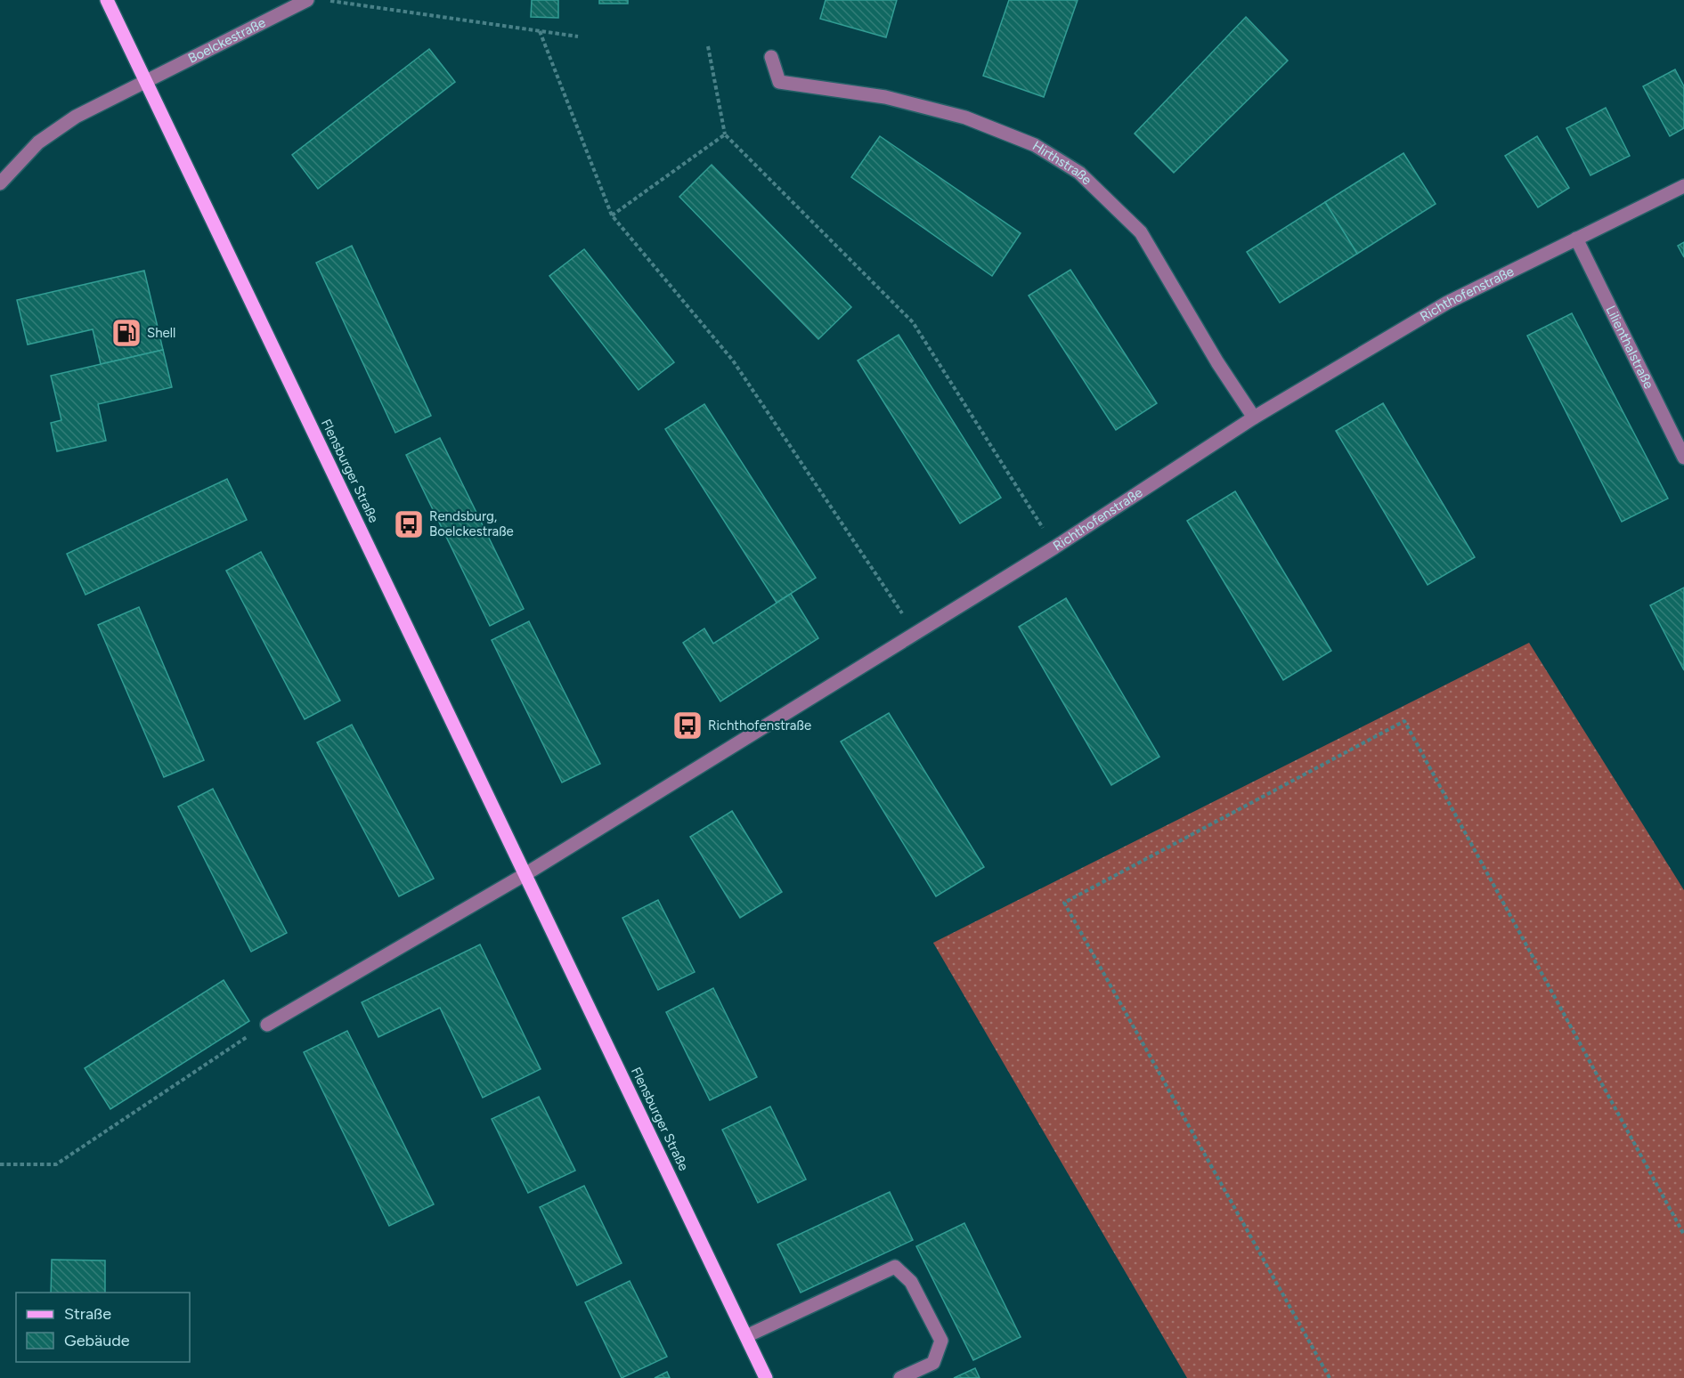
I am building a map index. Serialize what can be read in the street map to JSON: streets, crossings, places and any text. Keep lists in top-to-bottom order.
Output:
{
  "streets": {
    "main road": ["Flensburger Straße"],
    "street": [
      "Boelckestraße",
      "Hirthstraße",
      "Richthofenstraße",
      "Lilienthalstraße"
    ]
  },
  "crossings": [
    ["Boelckestraße", "Flensburger Straße"],
    ["Hirthstraße", "Richthofenstraße"],
    ["Richthofenstraße", "Lilienthalstraße"],
    ["Richthofenstraße", "Flensburger Straße"]
  ],
  "places": {
    "fuel station": ["Shell"],
    "bus stop": ["Rendsburg, Boelckestraße", "Richthofenstraße"]
  },
  "legend": ["Straße", "Gebäude"]
}
